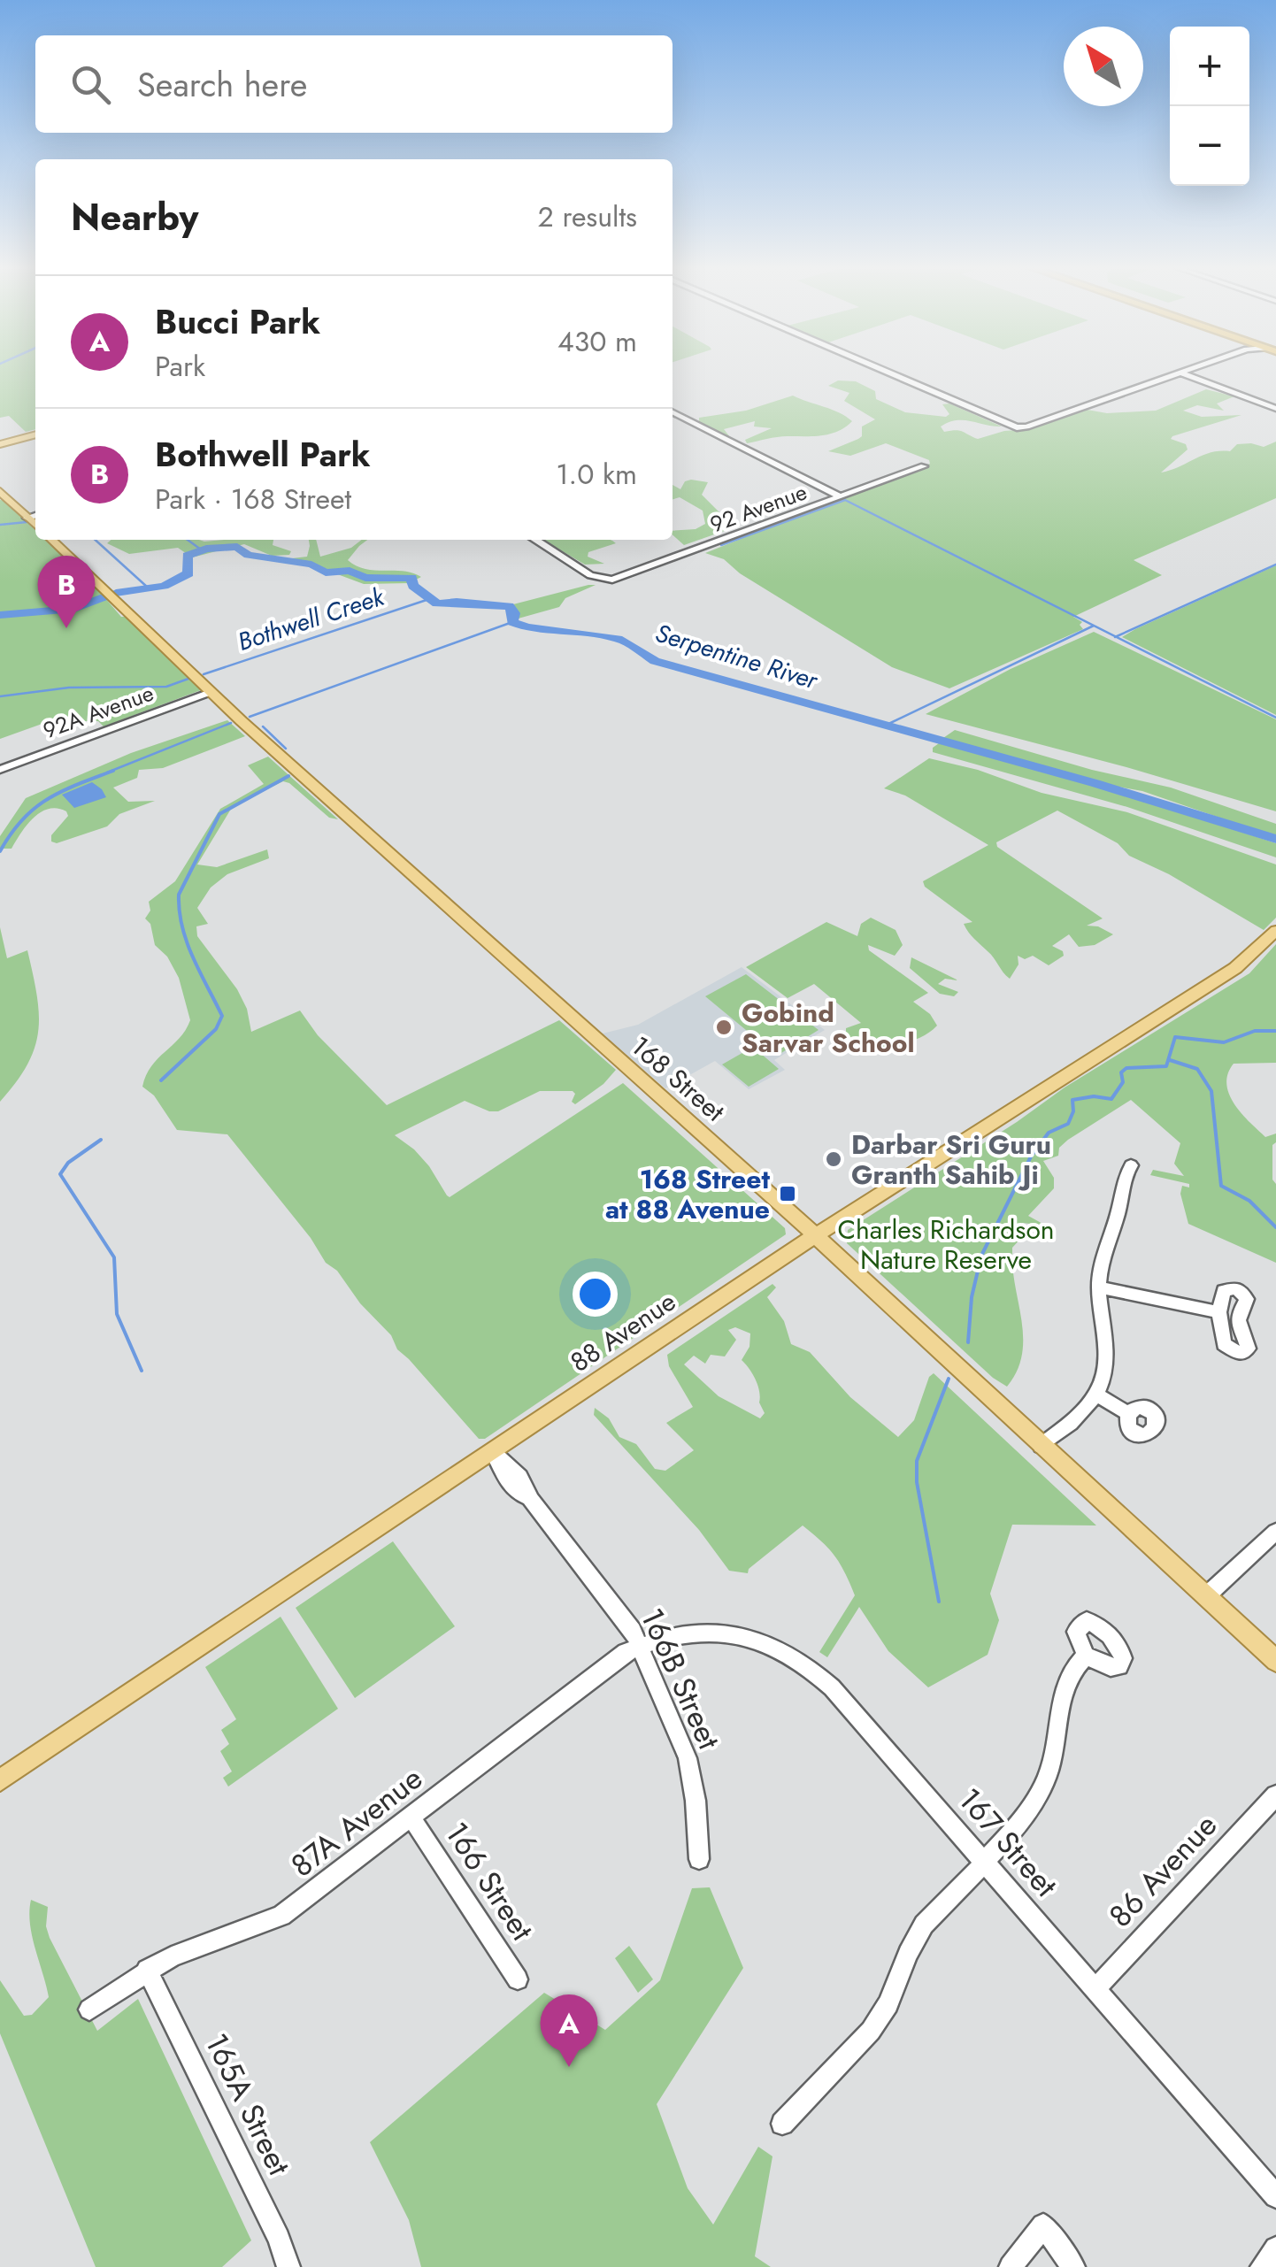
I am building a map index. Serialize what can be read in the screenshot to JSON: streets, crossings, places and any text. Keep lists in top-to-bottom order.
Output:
{
  "streets": {
    "main road": ["168 Street", "88 Avenue"],
    "street": [
      "92 Avenue",
      "92A Avenue",
      "166B Street",
      "87A Avenue",
      "167 Street",
      "86 Avenue",
      "166 Street",
      "165A Street"
    ]
  },
  "crossings": [
    ["92A Avenue", "168 Street"],
    ["168 Street", "88 Avenue"],
    ["88 Avenue", "166B Street"],
    ["166B Street", "87A Avenue"],
    ["166B Street", "167 Street"],
    ["87A Avenue", "167 Street"],
    ["87A Avenue", "166 Street"],
    ["87A Avenue", "165A Street"],
    ["167 Street", "86 Avenue"]
  ],
  "water": ["Bothwell Creek", "Serpentine River"],
  "parks": ["Charles Richardson Nature Reserve"],
  "places": {
    "other": ["Gobind Sarvar School", "Darbar Sri Guru Granth Sahib Ji"],
    "transit": ["168 Street at 88 Avenue"]
  },
  "north": "top left",
  "page": {
    "map_buttons": ["+", "−"],
    "search": "Search here",
    "heading": ["Nearby", "2 results"],
    "list": [
      {
        "mark": "A",
        "name": "Bucci Park",
        "note": "Park",
        "value": "430 m"
      },
      {
        "mark": "B",
        "name": "Bothwell Park",
        "note": "Park · 168 Street",
        "value": "1.0 km"
      }
    ],
    "pins": ["B", "A"]
  }
}
